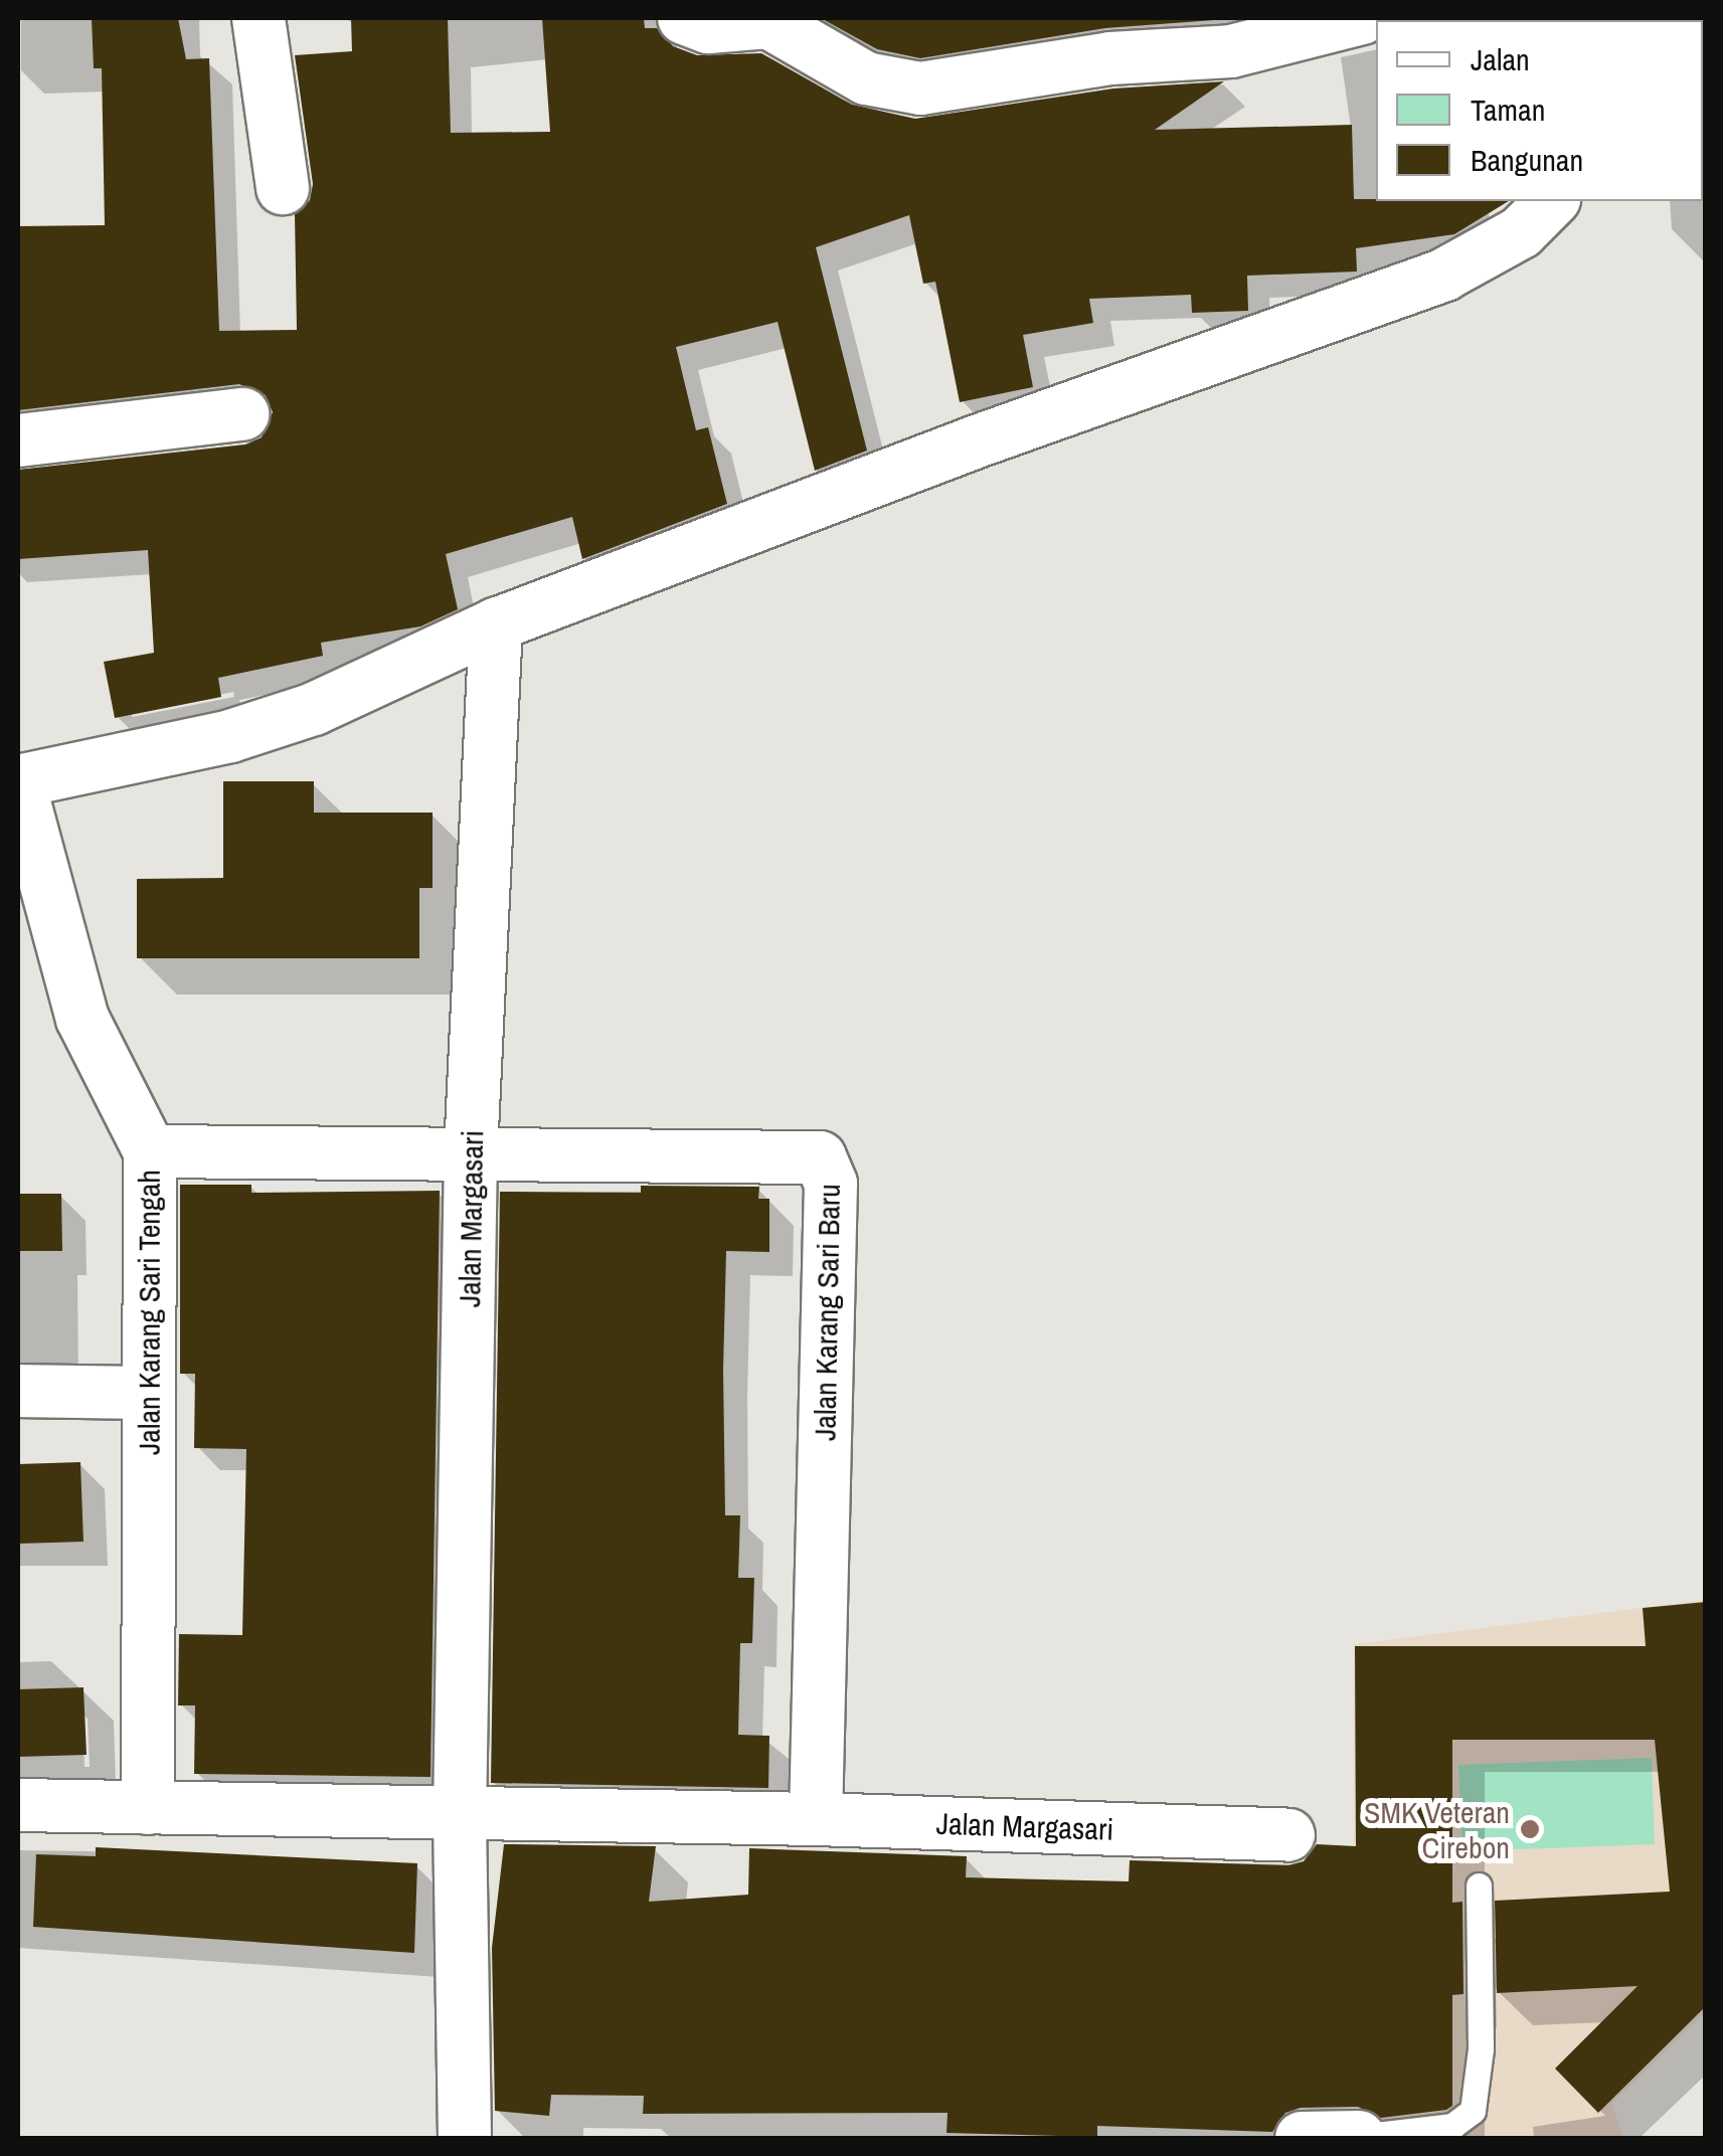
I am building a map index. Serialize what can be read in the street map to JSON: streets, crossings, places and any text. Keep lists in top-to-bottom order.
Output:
{
  "streets": {
    "street": ["Jalan Margasari", "Jalan Karang Sari Tengah", "Jalan Karang Sari Baru"]
  },
  "crossings": [
    ["Jalan Margasari", "Jalan Karang Sari Tengah"],
    ["Jalan Margasari", "Jalan Karang Sari Baru"],
    ["Jalan Karang Sari Tengah", "Jalan Karang Sari Baru"]
  ],
  "places": ["SMK Veteran Cirebon"],
  "legend": ["Jalan", "Taman", "Bangunan"]
}
